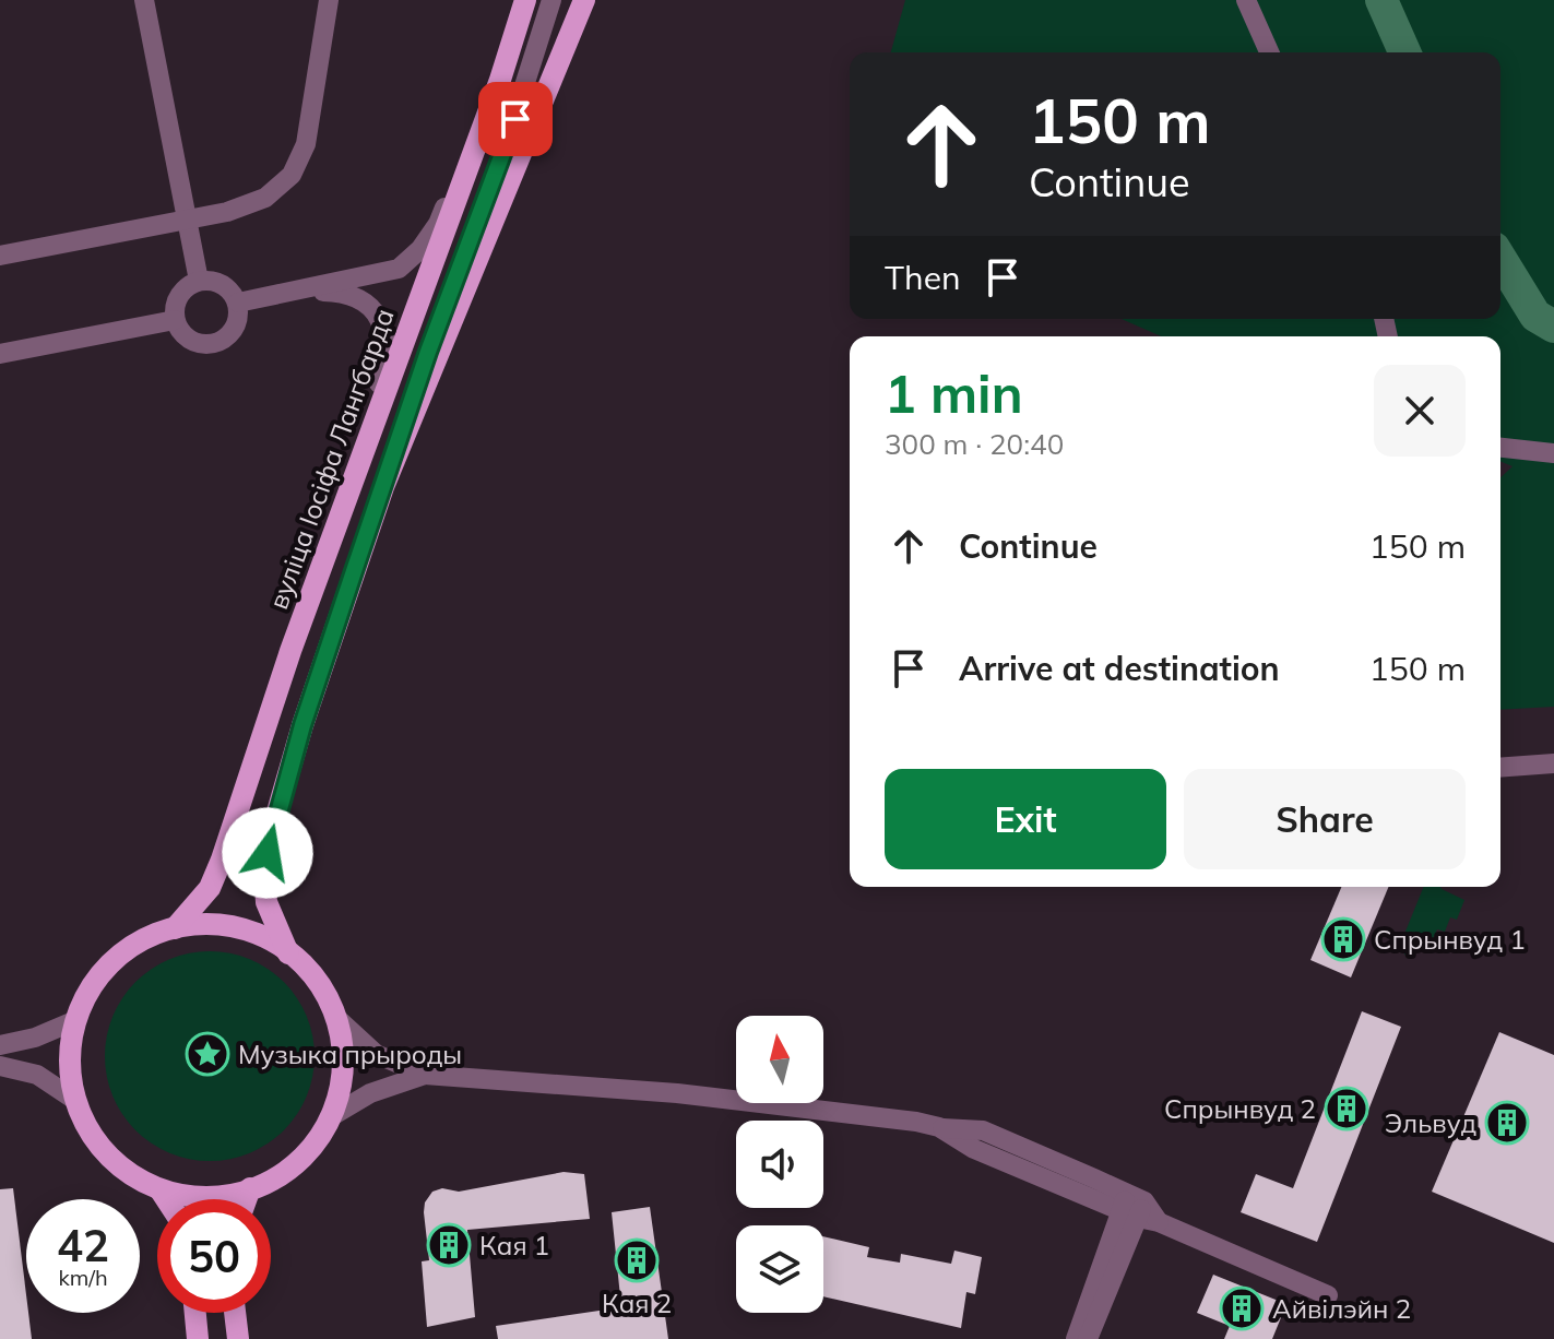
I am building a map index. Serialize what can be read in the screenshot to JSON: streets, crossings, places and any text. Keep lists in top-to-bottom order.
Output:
{
  "streets": {
    "main road": ["вуліца Іосіфа Лангбарда"]
  },
  "places": {
    "building": [
      "Спрынвуд 1",
      "Спрынвуд 2",
      "Эльвуд",
      "Кая 1",
      "Кая 2",
      "Айвілэйн 2"
    ],
    "place": ["Музыка прыроды"]
  },
  "north": "top",
  "page": {
    "turn": ["150 m", "Continue"],
    "then": "Then",
    "heading": ["1 min", "300 m · 20:40"],
    "list": [
      {
        "name": "Continue",
        "value": "150 m"
      },
      {
        "name": "Arrive at destination",
        "value": "150 m"
      }
    ],
    "buttons": ["Exit", "Share"],
    "speed": "42 km/h",
    "limit": "50"
  }
}
